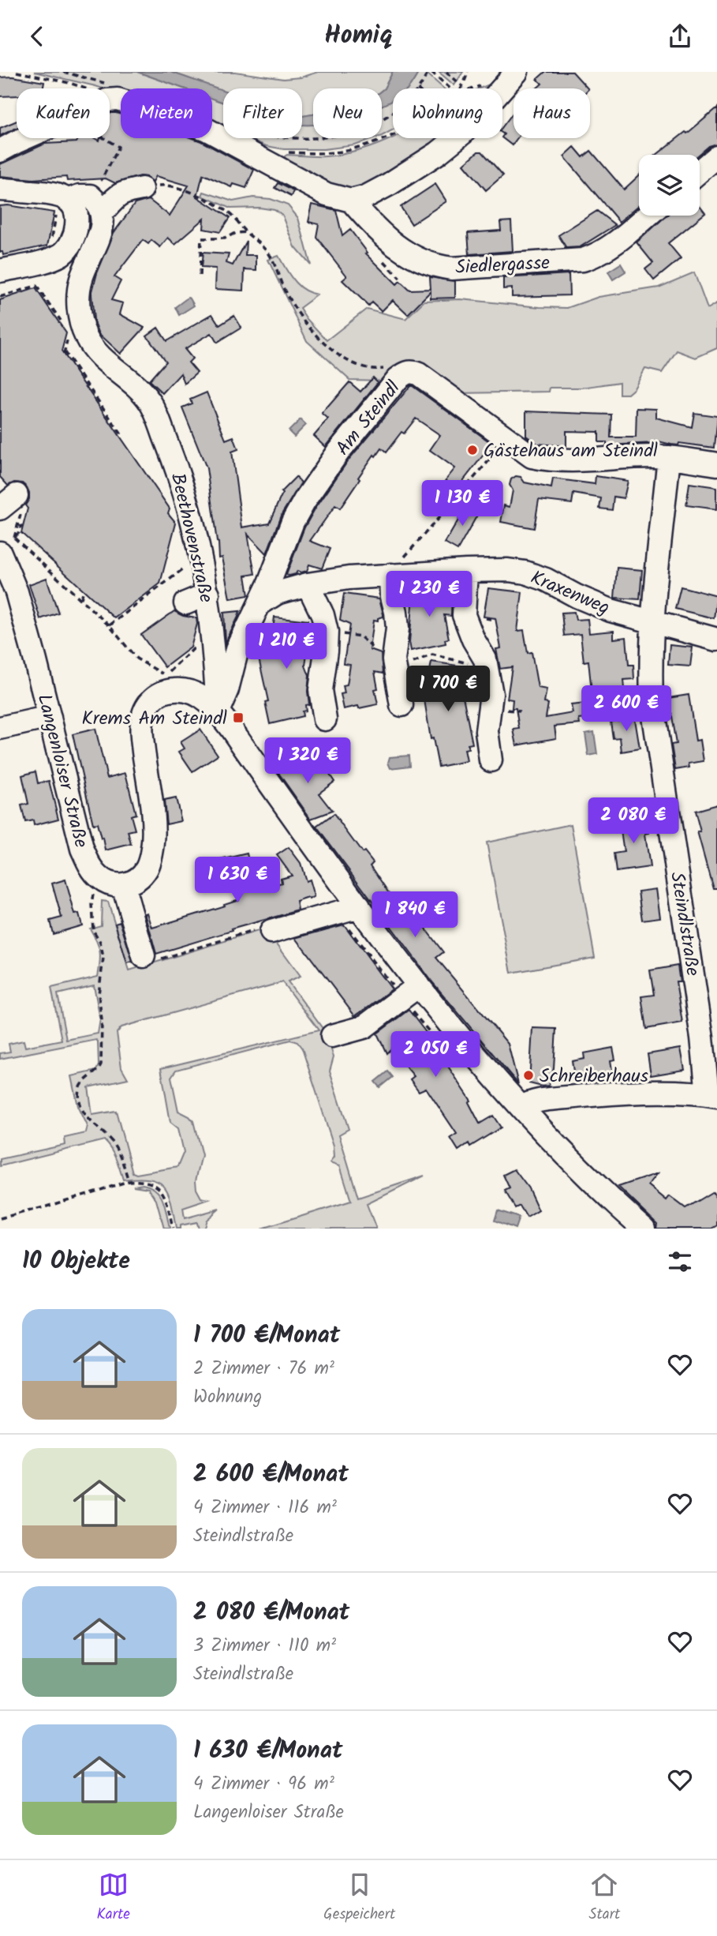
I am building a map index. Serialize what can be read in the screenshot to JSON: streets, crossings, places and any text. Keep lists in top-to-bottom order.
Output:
{
  "streets": {
    "street": [
      "Siedlergasse",
      "Am Steindl",
      "Beethovenstraße",
      "Kraxenweg",
      "Langenloiser Straße",
      "Steindlstraße"
    ]
  },
  "crossings": [
    ["Am Steindl", "Beethovenstraße"],
    ["Am Steindl", "Kraxenweg"],
    ["Am Steindl", "Steindlstraße"],
    ["Kraxenweg", "Steindlstraße"]
  ],
  "places": {
    "other": ["Gästehaus am Steindl", "Schreiberhaus"],
    "transit": ["Krems Am Steindl"]
  },
  "page": {
    "header": "Homiq",
    "chip": [
      "Kaufen",
      "Mieten",
      "Filter",
      "Neu",
      "Wohnung",
      "Haus"
    ],
    "price": [
      "1 130 €",
      "1 230 €",
      "1 210 €",
      "1 700 €",
      "2 600 €",
      "1 320 €",
      "2 080 €",
      "1 630 €",
      "1 840 €",
      "2 050 €"
    ],
    "heading": "10 Objekte",
    "list": [
      {
        "name": "1 700 €/Monat",
        "note": "2 Zimmer · 76 m² · Wohnung"
      },
      {
        "name": "2 600 €/Monat",
        "note": "4 Zimmer · 116 m² · Steindlstraße"
      },
      {
        "name": "2 080 €/Monat",
        "note": "3 Zimmer · 110 m² · Steindlstraße"
      },
      {
        "name": "1 630 €/Monat",
        "note": "4 Zimmer · 96 m² · Langenloiser Straße"
      }
    ],
    "tabs": ["Karte", "Gespeichert", "Start"]
  }
}
